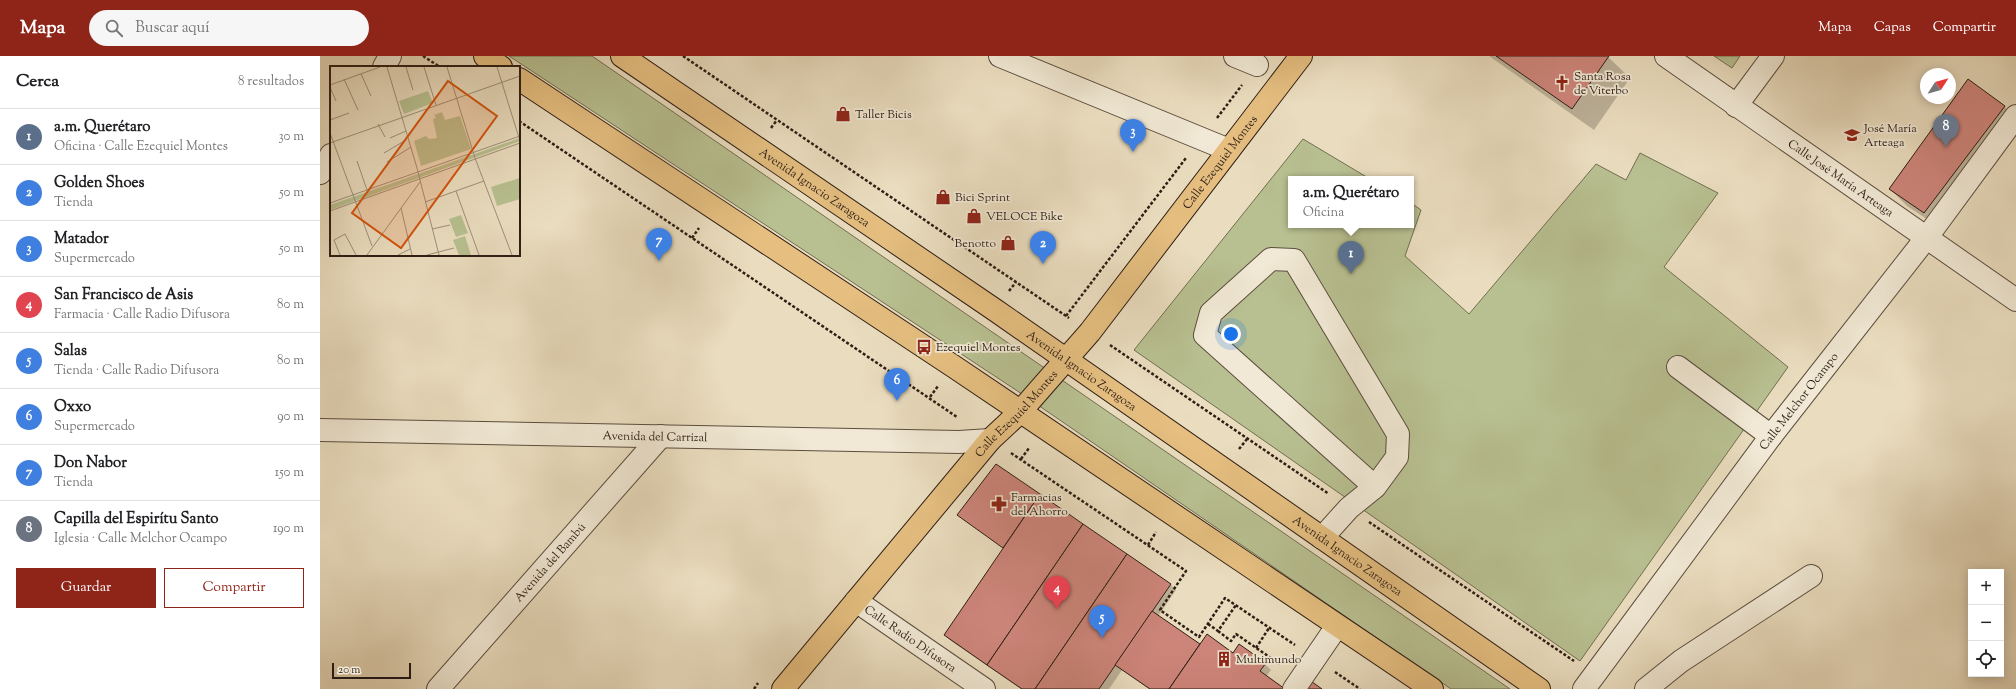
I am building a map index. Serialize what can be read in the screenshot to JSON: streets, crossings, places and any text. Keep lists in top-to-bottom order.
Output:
{
  "streets": {
    "main road": ["Calle Ezequiel Montes", "Avenida Ignacio Zaragoza"],
    "street": [
      "Calle José María Arteaga",
      "Calle Melchor Ocampo",
      "Avenida del Carrizal",
      "Avenida del Bambú",
      "Calle Radio Difusora"
    ]
  },
  "crossings": [
    ["Calle Ezequiel Montes", "Avenida Ignacio Zaragoza"],
    ["Calle Ezequiel Montes", "Avenida del Carrizal"],
    ["Calle Ezequiel Montes", "Calle Radio Difusora"],
    ["Calle José María Arteaga", "Calle Melchor Ocampo"],
    ["Avenida del Carrizal", "Avenida del Bambú"]
  ],
  "places": {
    "church": ["Santa Rosa de Viterbo"],
    "shop": [
      "Taller Bicis",
      "Bici Sprint",
      "VELOCE Bike",
      "Benotto"
    ],
    "school or university": ["José María Arteaga"],
    "bus stop": ["Ezequiel Montes"],
    "pharmacy": ["Farmacias del Ahorro"],
    "building": ["Multimundo"]
  },
  "scale_bar": "20 m",
  "north": "top right",
  "page": {
    "header": "Mapa",
    "search": "Buscar aquí",
    "nav": ["Mapa", "Capas", "Compartir"],
    "heading": ["Cerca", "8 resultados"],
    "list": [
      {
        "mark": "1",
        "name": "a.m. Querétaro",
        "note": "Oficina · Calle Ezequiel Montes",
        "value": "30 m"
      },
      {
        "mark": "2",
        "name": "Golden Shoes",
        "note": "Tienda",
        "value": "50 m"
      },
      {
        "mark": "3",
        "name": "Matador",
        "note": "Supermercado",
        "value": "50 m"
      },
      {
        "mark": "4",
        "name": "San Francisco de Asis",
        "note": "Farmacia · Calle Radio Difusora",
        "value": "80 m"
      },
      {
        "mark": "5",
        "name": "Salas",
        "note": "Tienda · Calle Radio Difusora",
        "value": "80 m"
      },
      {
        "mark": "6",
        "name": "Oxxo",
        "note": "Supermercado",
        "value": "90 m"
      },
      {
        "mark": "7",
        "name": "Don Nabor",
        "note": "Tienda",
        "value": "150 m"
      },
      {
        "mark": "8",
        "name": "Capilla del Espirítu Santo",
        "note": "Iglesia · Calle Melchor Ocampo",
        "value": "190 m"
      }
    ],
    "pins": [
      "8",
      "3",
      "7",
      "2",
      "1",
      "6",
      "4",
      "5"
    ],
    "popup": ["a.m. Querétaro", "Oficina"],
    "buttons": ["Guardar", "Compartir"],
    "map_buttons": ["+", "−"],
    "scale": "20 m"
  }
}
